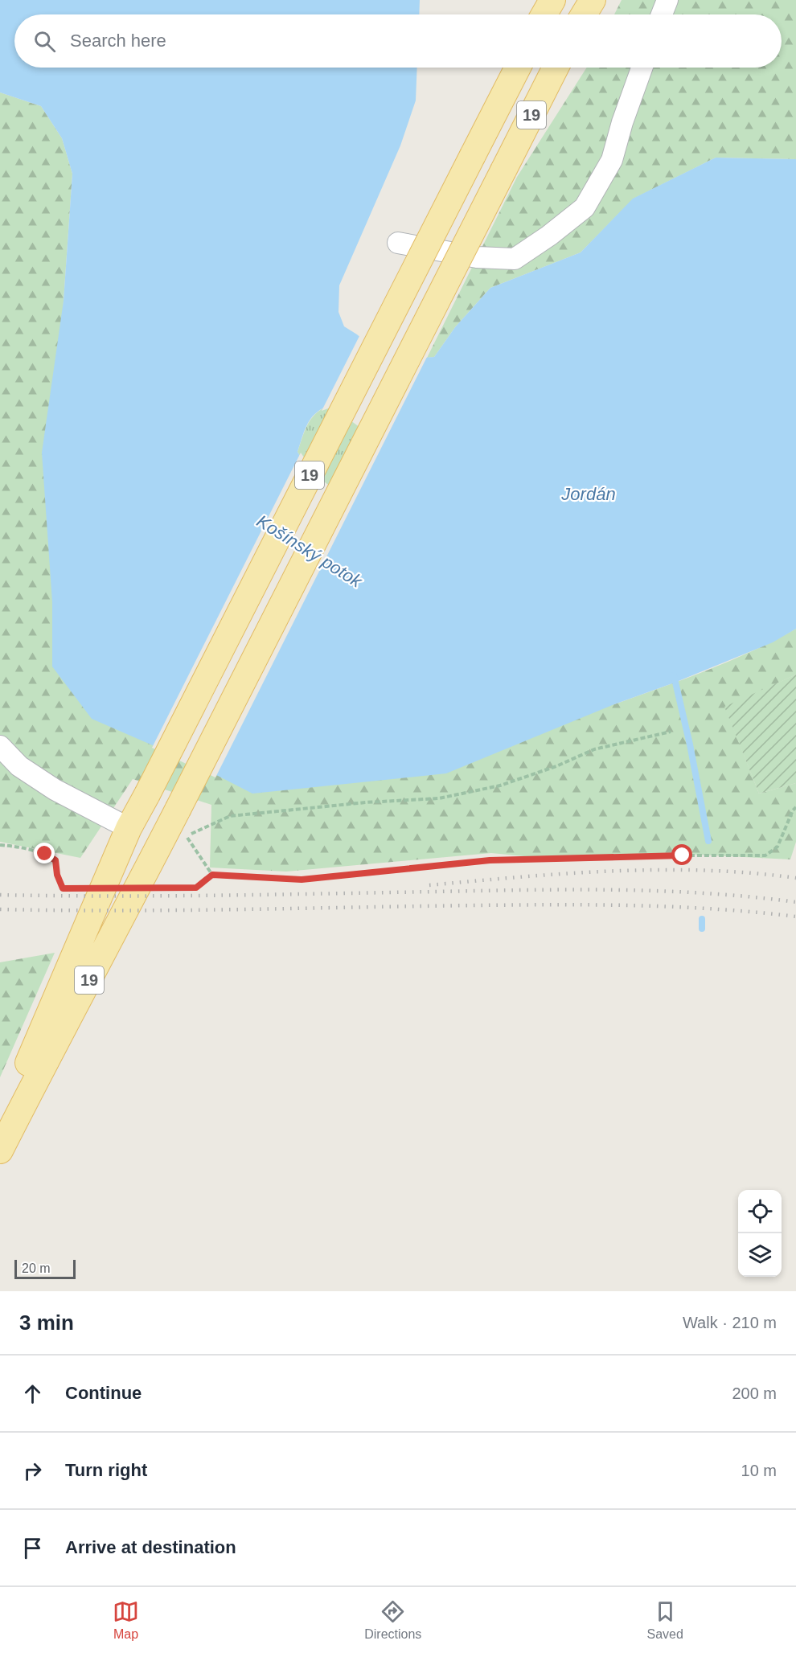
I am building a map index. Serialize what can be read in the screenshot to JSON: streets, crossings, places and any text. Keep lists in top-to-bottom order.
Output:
{
  "streets": {
    "main road": ["19"]
  },
  "water": ["Jordán", "Košínský potok"],
  "scale_bar": "20 m",
  "page": {
    "search": "Search here",
    "scale": "20 m",
    "heading": ["3 min", "Walk · 210 m"],
    "list": [
      ["Continue", "200 m"],
      ["Turn right", "10 m"],
      "Arrive at destination"
    ],
    "nav": ["Map", "Directions", "Saved"]
  }
}
